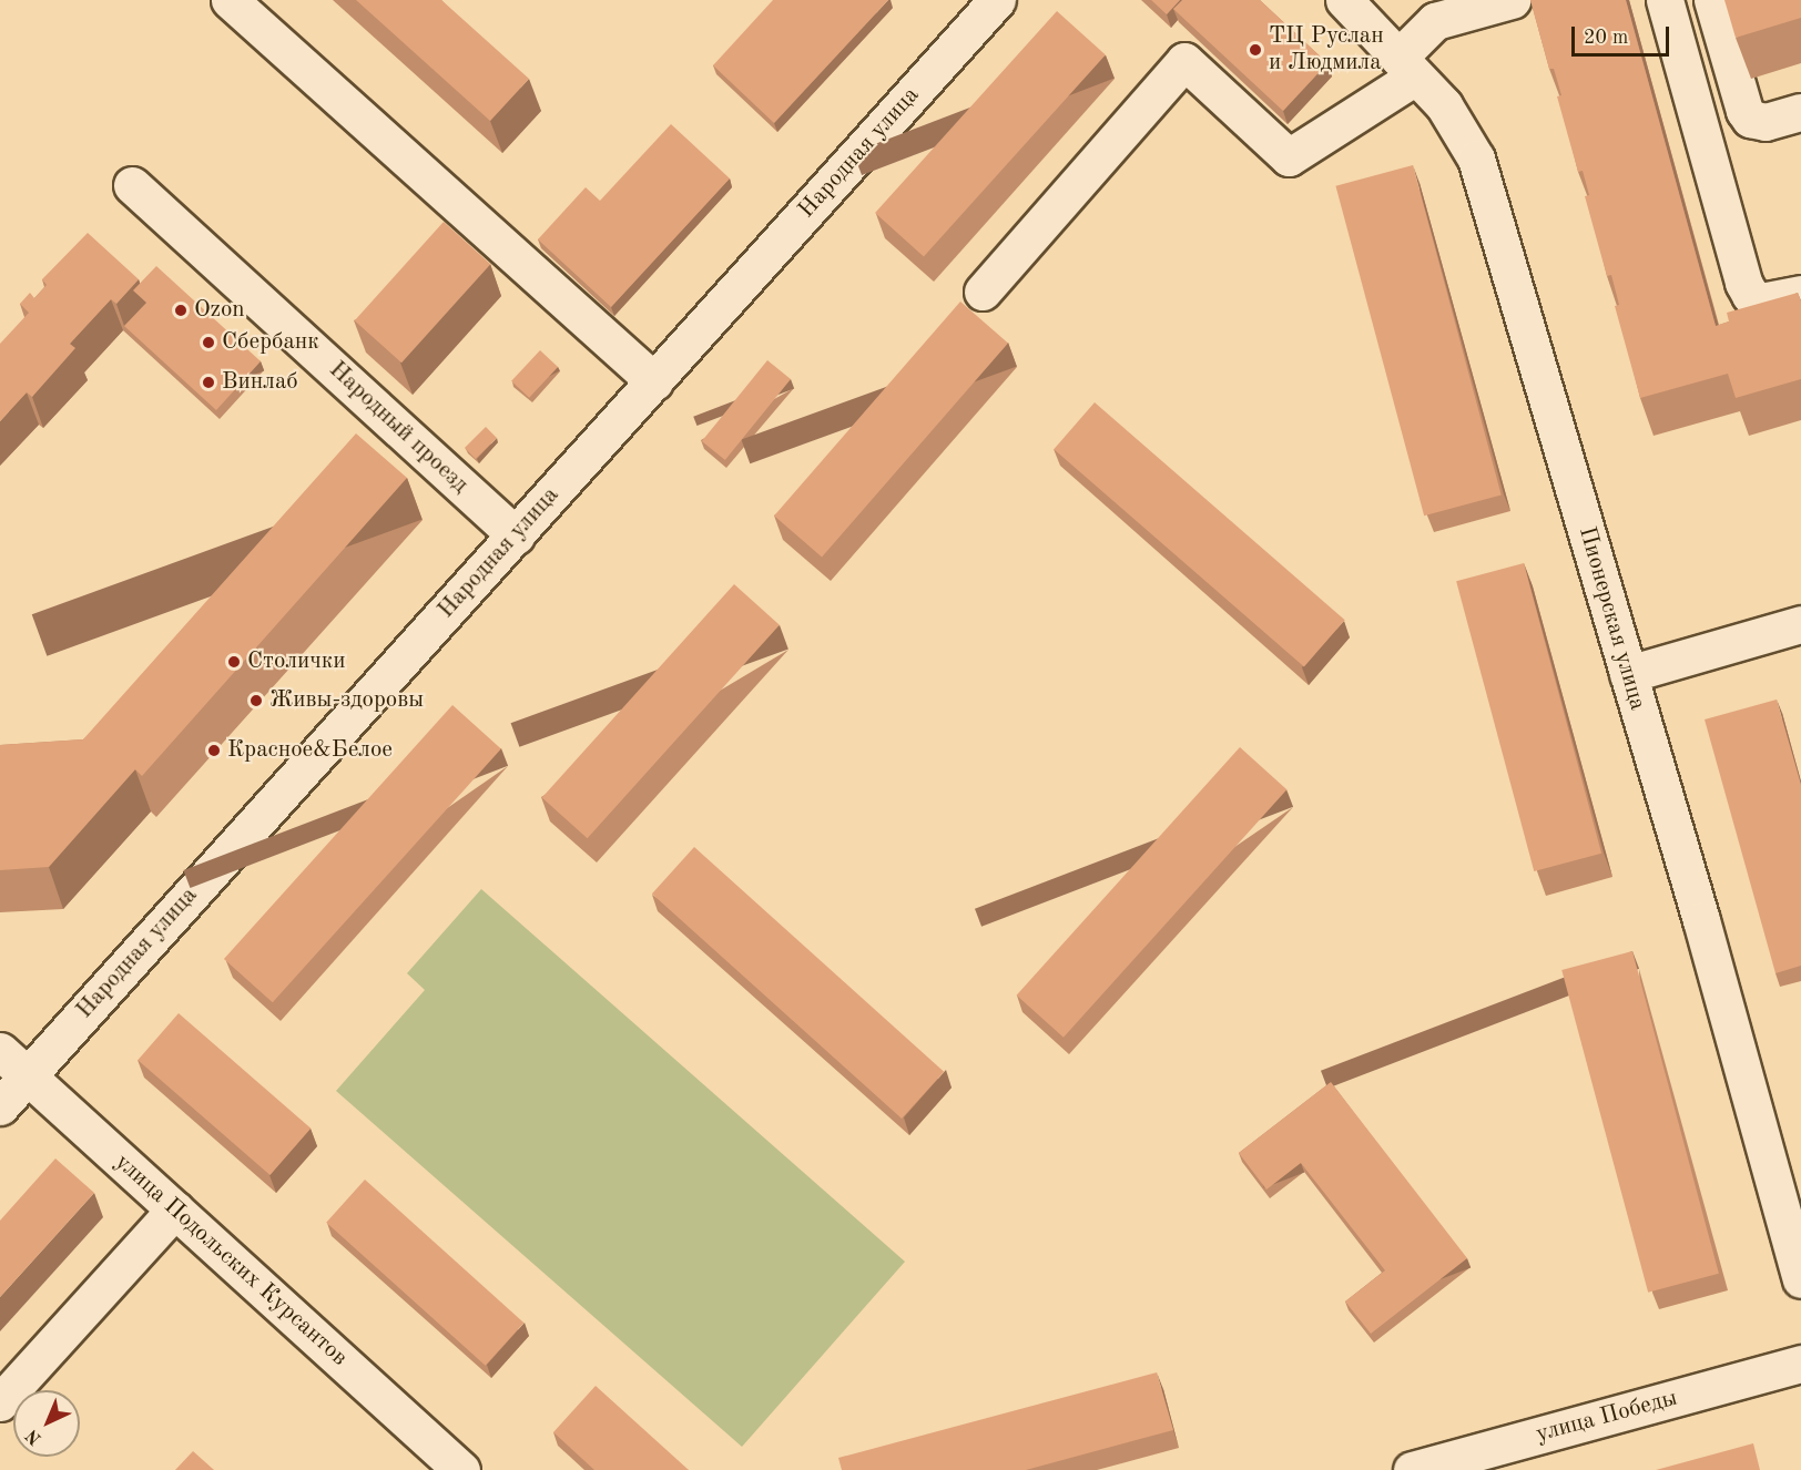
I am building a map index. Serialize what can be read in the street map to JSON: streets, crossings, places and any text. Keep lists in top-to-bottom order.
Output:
{
  "streets": {
    "street": [
      "Народная улица",
      "Народный проезд",
      "Пионерская улица",
      "улица Подольских Курсантов",
      "улица Победы"
    ]
  },
  "crossings": [
    ["Народная улица", "Народный проезд"],
    ["Народная улица", "улица Подольских Курсантов"]
  ],
  "places": [
    "ТЦ Руслан и Людмила",
    "Ozon",
    "Сбербанк",
    "Винлаб",
    "Столички",
    "Живы-здоровы",
    "Красное&Белое"
  ],
  "scale_bar": "20 m",
  "north": "bottom left"
}
